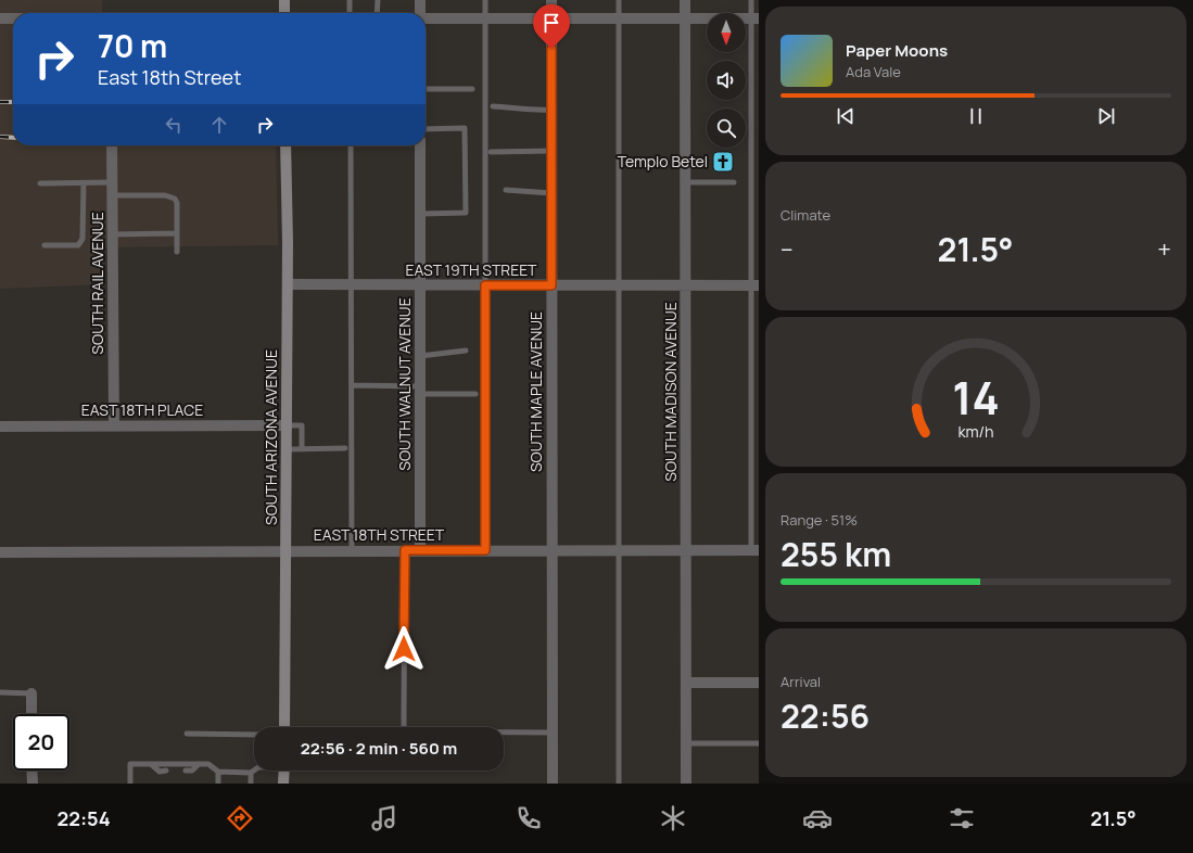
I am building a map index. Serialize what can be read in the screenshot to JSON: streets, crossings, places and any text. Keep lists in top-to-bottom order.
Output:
{
  "streets": {
    "street": [
      "EAST 19TH STREET",
      "SOUTH RAIL AVENUE",
      "SOUTH WALNUT AVENUE",
      "SOUTH MAPLE AVENUE",
      "SOUTH MADISON AVENUE",
      "EAST 18TH PLACE",
      "SOUTH ARIZONA AVENUE",
      "EAST 18TH STREET"
    ]
  },
  "crossings": [
    ["EAST 19TH STREET", "SOUTH WALNUT AVENUE"],
    ["EAST 19TH STREET", "SOUTH MAPLE AVENUE"],
    ["EAST 19TH STREET", "SOUTH MADISON AVENUE"],
    ["EAST 19TH STREET", "SOUTH ARIZONA AVENUE"],
    ["SOUTH RAIL AVENUE", "EAST 18TH PLACE"],
    ["SOUTH WALNUT AVENUE", "EAST 18TH STREET"],
    ["SOUTH MAPLE AVENUE", "EAST 18TH STREET"],
    ["SOUTH MADISON AVENUE", "EAST 18TH STREET"],
    ["EAST 18TH PLACE", "SOUTH ARIZONA AVENUE"],
    ["SOUTH ARIZONA AVENUE", "EAST 18TH STREET"]
  ],
  "places": {
    "church": ["Templo Betel"]
  },
  "north": "bottom",
  "page": {
    "turn": ["70 m", "East 18th Street"],
    "song": ["Paper Moons", "Ada Vale"],
    "tile": [
      "Climate",
      ["Range · 51%", "255 km"],
      ["Arrival", "22:56"]
    ],
    "heat": ["−", "21.5°", "+"],
    "limit": "20",
    "trip": "22:56 · 2 min · 560 m",
    "tabs": ["22:54", "21.5°"],
    "gauge": ["14", "km/h"]
  }
}
